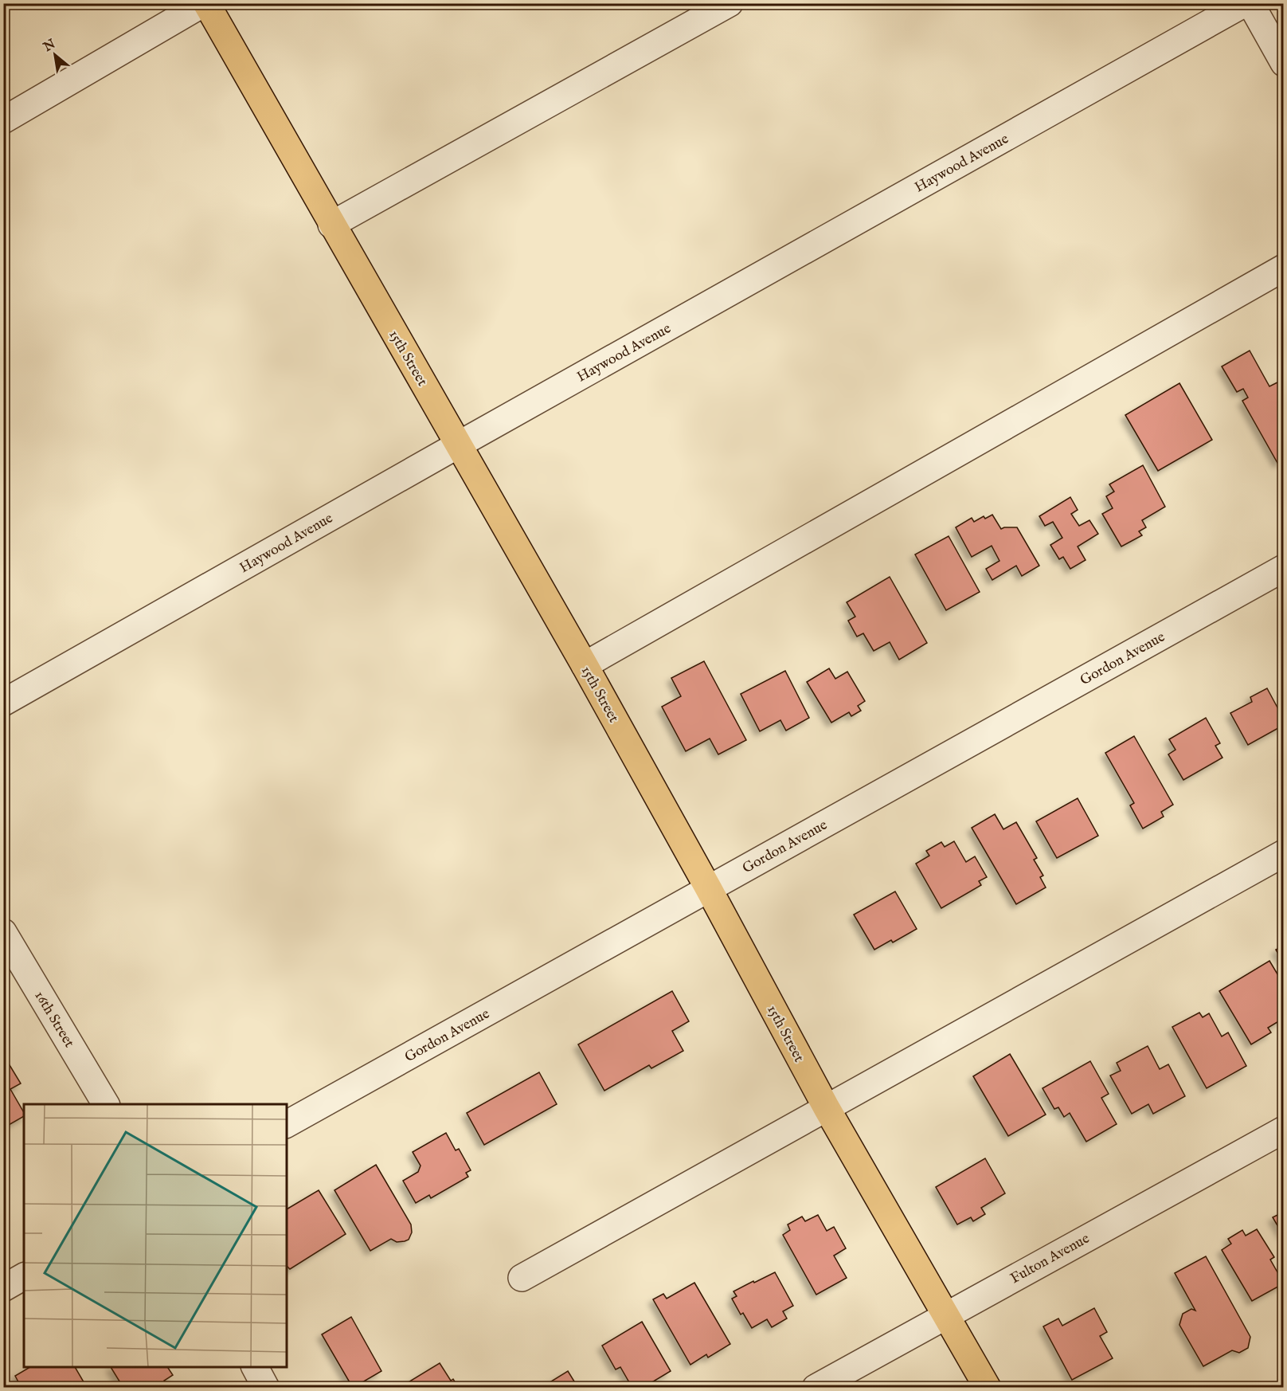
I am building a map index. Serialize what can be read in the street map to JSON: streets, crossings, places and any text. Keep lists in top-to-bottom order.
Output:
{
  "streets": {
    "main road": ["15th Street"],
    "street": [
      "Haywood Avenue",
      "Gordon Avenue",
      "16th Street",
      "Fulton Avenue"
    ]
  },
  "crossings": [
    ["Haywood Avenue", "15th Street"],
    ["15th Street", "Gordon Avenue"],
    ["15th Street", "Fulton Avenue"]
  ],
  "north": "top left"
}
